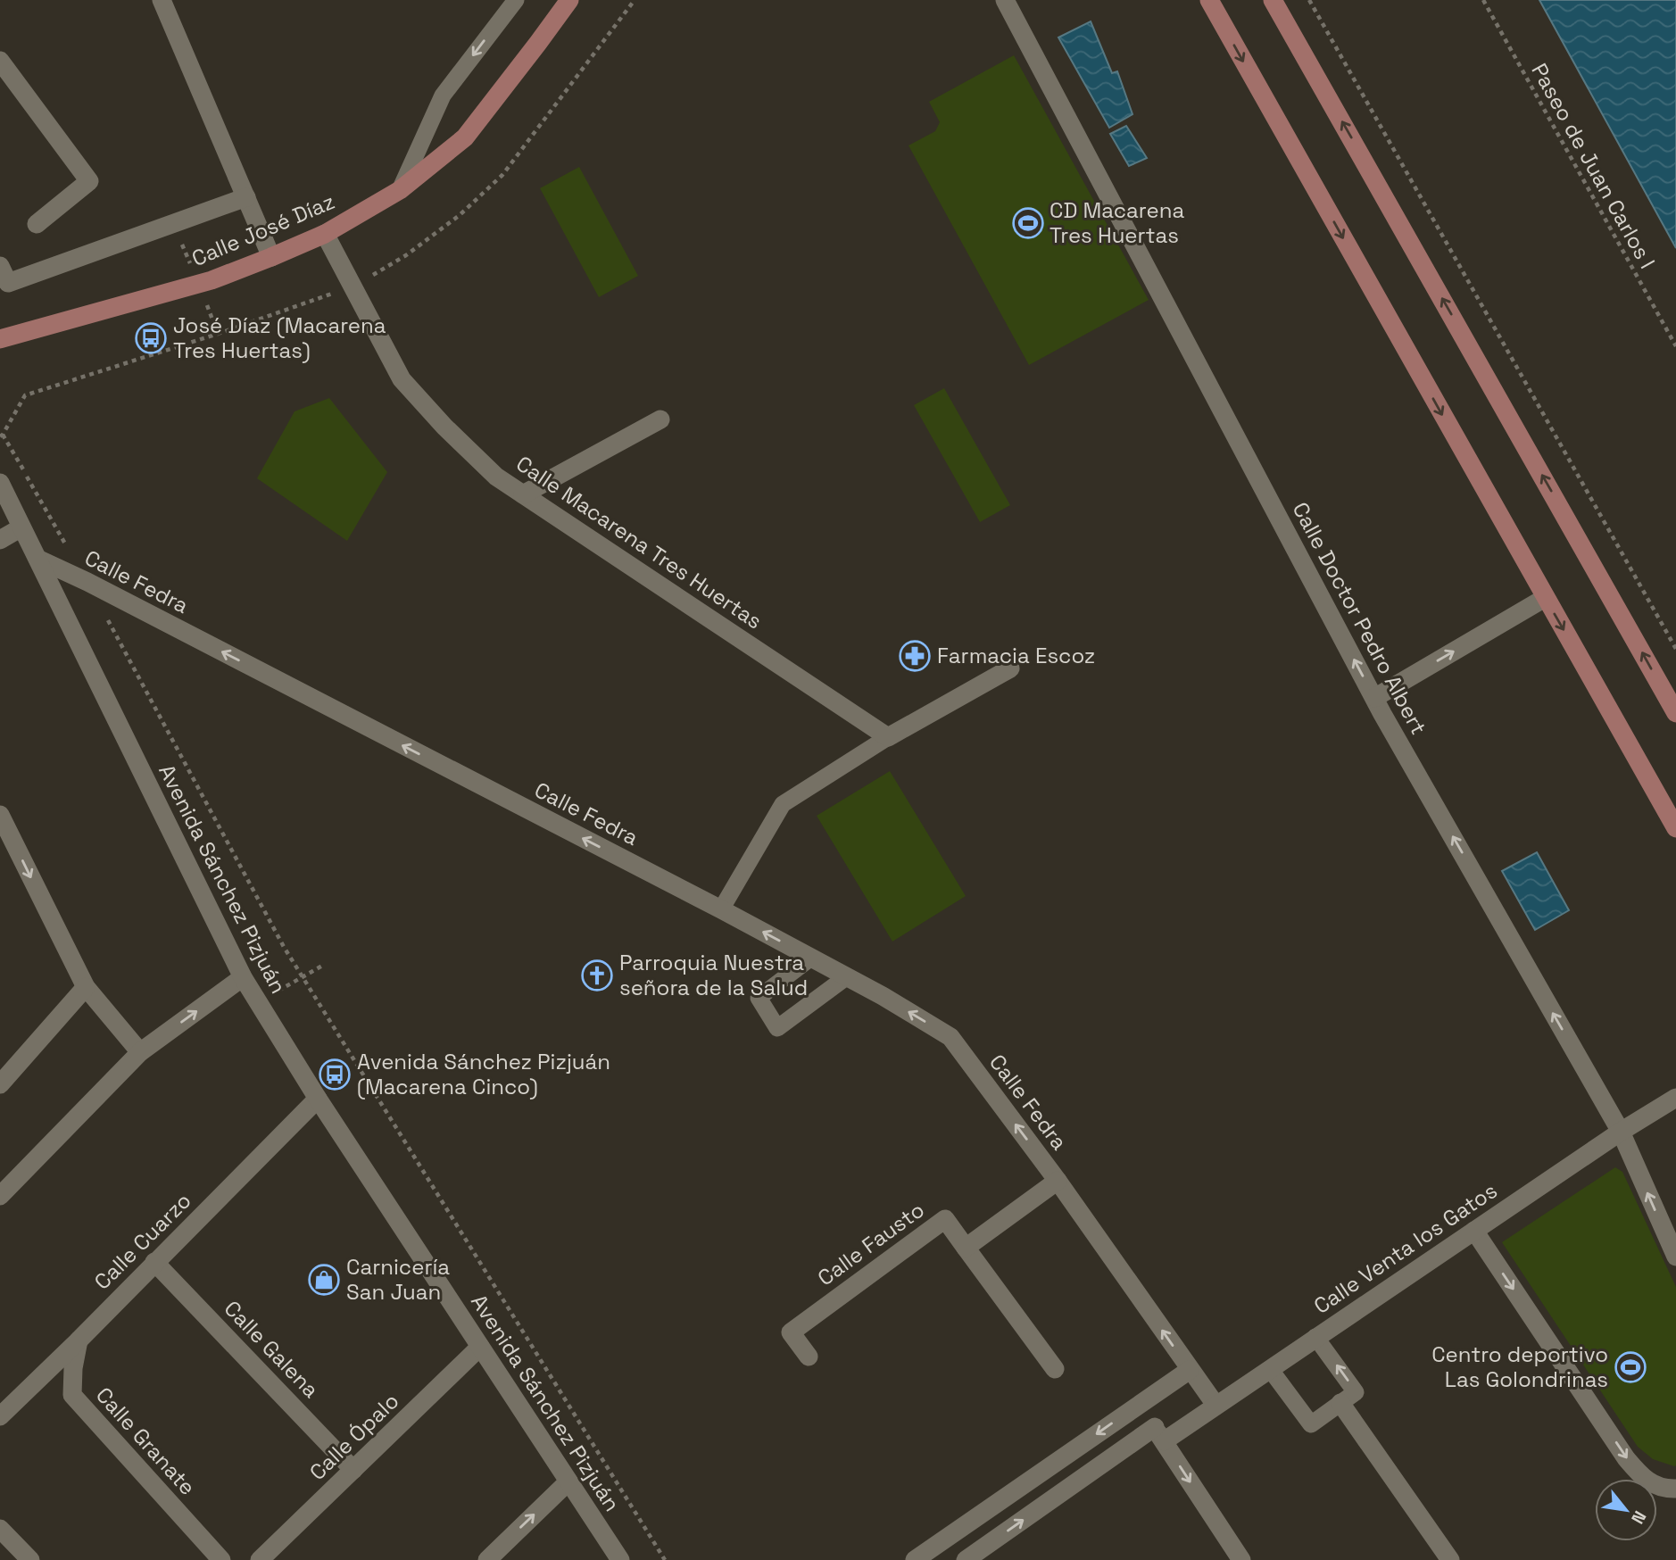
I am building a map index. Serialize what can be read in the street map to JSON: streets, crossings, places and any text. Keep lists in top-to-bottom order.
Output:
{
  "streets": {
    "main road": ["Calle José Díaz"],
    "street": [
      "Calle Macarena Tres Huertas",
      "Calle Fedra",
      "Calle Doctor Pedro Albert",
      "Avenida Sánchez Pizjuán",
      "Calle Cuarzo",
      "Calle Fausto",
      "Calle Venta los Gatos",
      "Calle Galena",
      "Calle Ópalo",
      "Calle Granate"
    ],
    "path": ["Paseo de Juan Carlos I"]
  },
  "crossings": [
    ["Calle José Díaz", "Calle Macarena Tres Huertas"],
    ["Calle Fedra", "Avenida Sánchez Pizjuán"],
    ["Calle Fedra", "Calle Venta los Gatos"],
    ["Calle Doctor Pedro Albert", "Calle Venta los Gatos"],
    ["Avenida Sánchez Pizjuán", "Calle Cuarzo"],
    ["Avenida Sánchez Pizjuán", "Calle Ópalo"],
    ["Calle Cuarzo", "Calle Galena"],
    ["Calle Cuarzo", "Calle Granate"],
    ["Calle Galena", "Calle Ópalo"]
  ],
  "one_way": ["Calle Fedra", "Calle Doctor Pedro Albert"],
  "places": {
    "sports": ["CD Macarena Tres Huertas", "Centro deportivo Las Golondrinas"],
    "bus stop": ["José Díaz (Macarena Tres Huertas)", "Avenida Sánchez Pizjuán (Macarena Cinco)"],
    "pharmacy": ["Farmacia Escoz"],
    "church": ["Parroquia Nuestra señora de la Salud"],
    "shop": ["Carnicería San Juan"]
  },
  "north": "bottom right"
}
